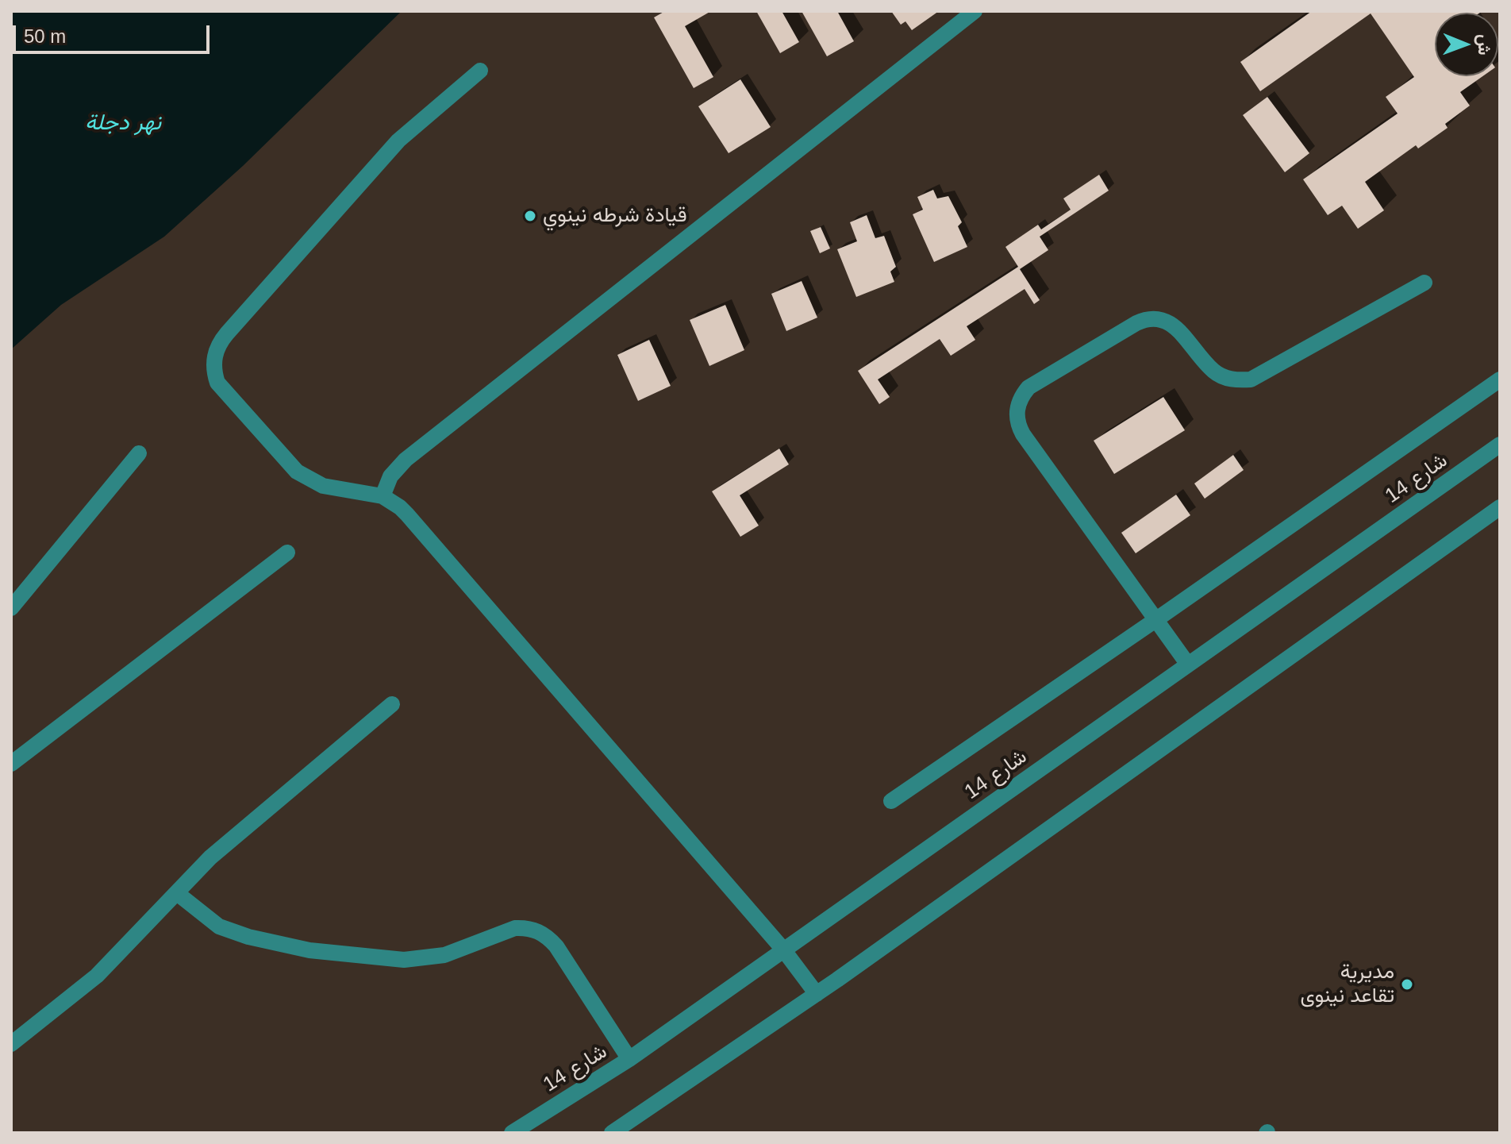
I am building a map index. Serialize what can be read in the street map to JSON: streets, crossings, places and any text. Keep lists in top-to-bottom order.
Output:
{
  "streets": {
    "street": ["شارع 14"]
  },
  "water": ["نهر دجلة"],
  "places": ["قيادة شرطه نينوي", "مديرية تقاعد نينوى"],
  "scale_bar": "50 m",
  "north": "right"
}
